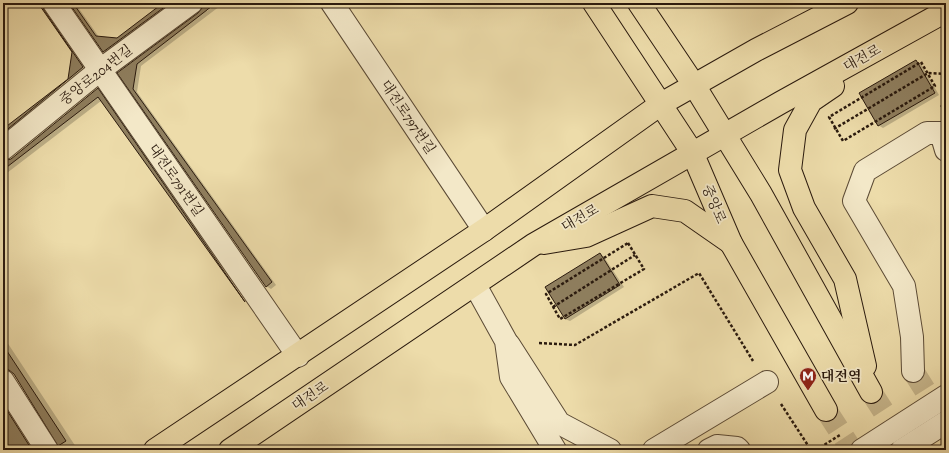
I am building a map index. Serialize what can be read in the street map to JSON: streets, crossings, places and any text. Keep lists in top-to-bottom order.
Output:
{
  "streets": {
    "main road": ["대전로", "중앙로"],
    "street": ["중앙로204번길", "대전로797번길", "대전로791번길"]
  },
  "crossings": [
    ["대전로", "중앙로"],
    ["중앙로204번길", "대전로791번길"]
  ],
  "places": {
    "metro station": ["대전역"]
  }
}
